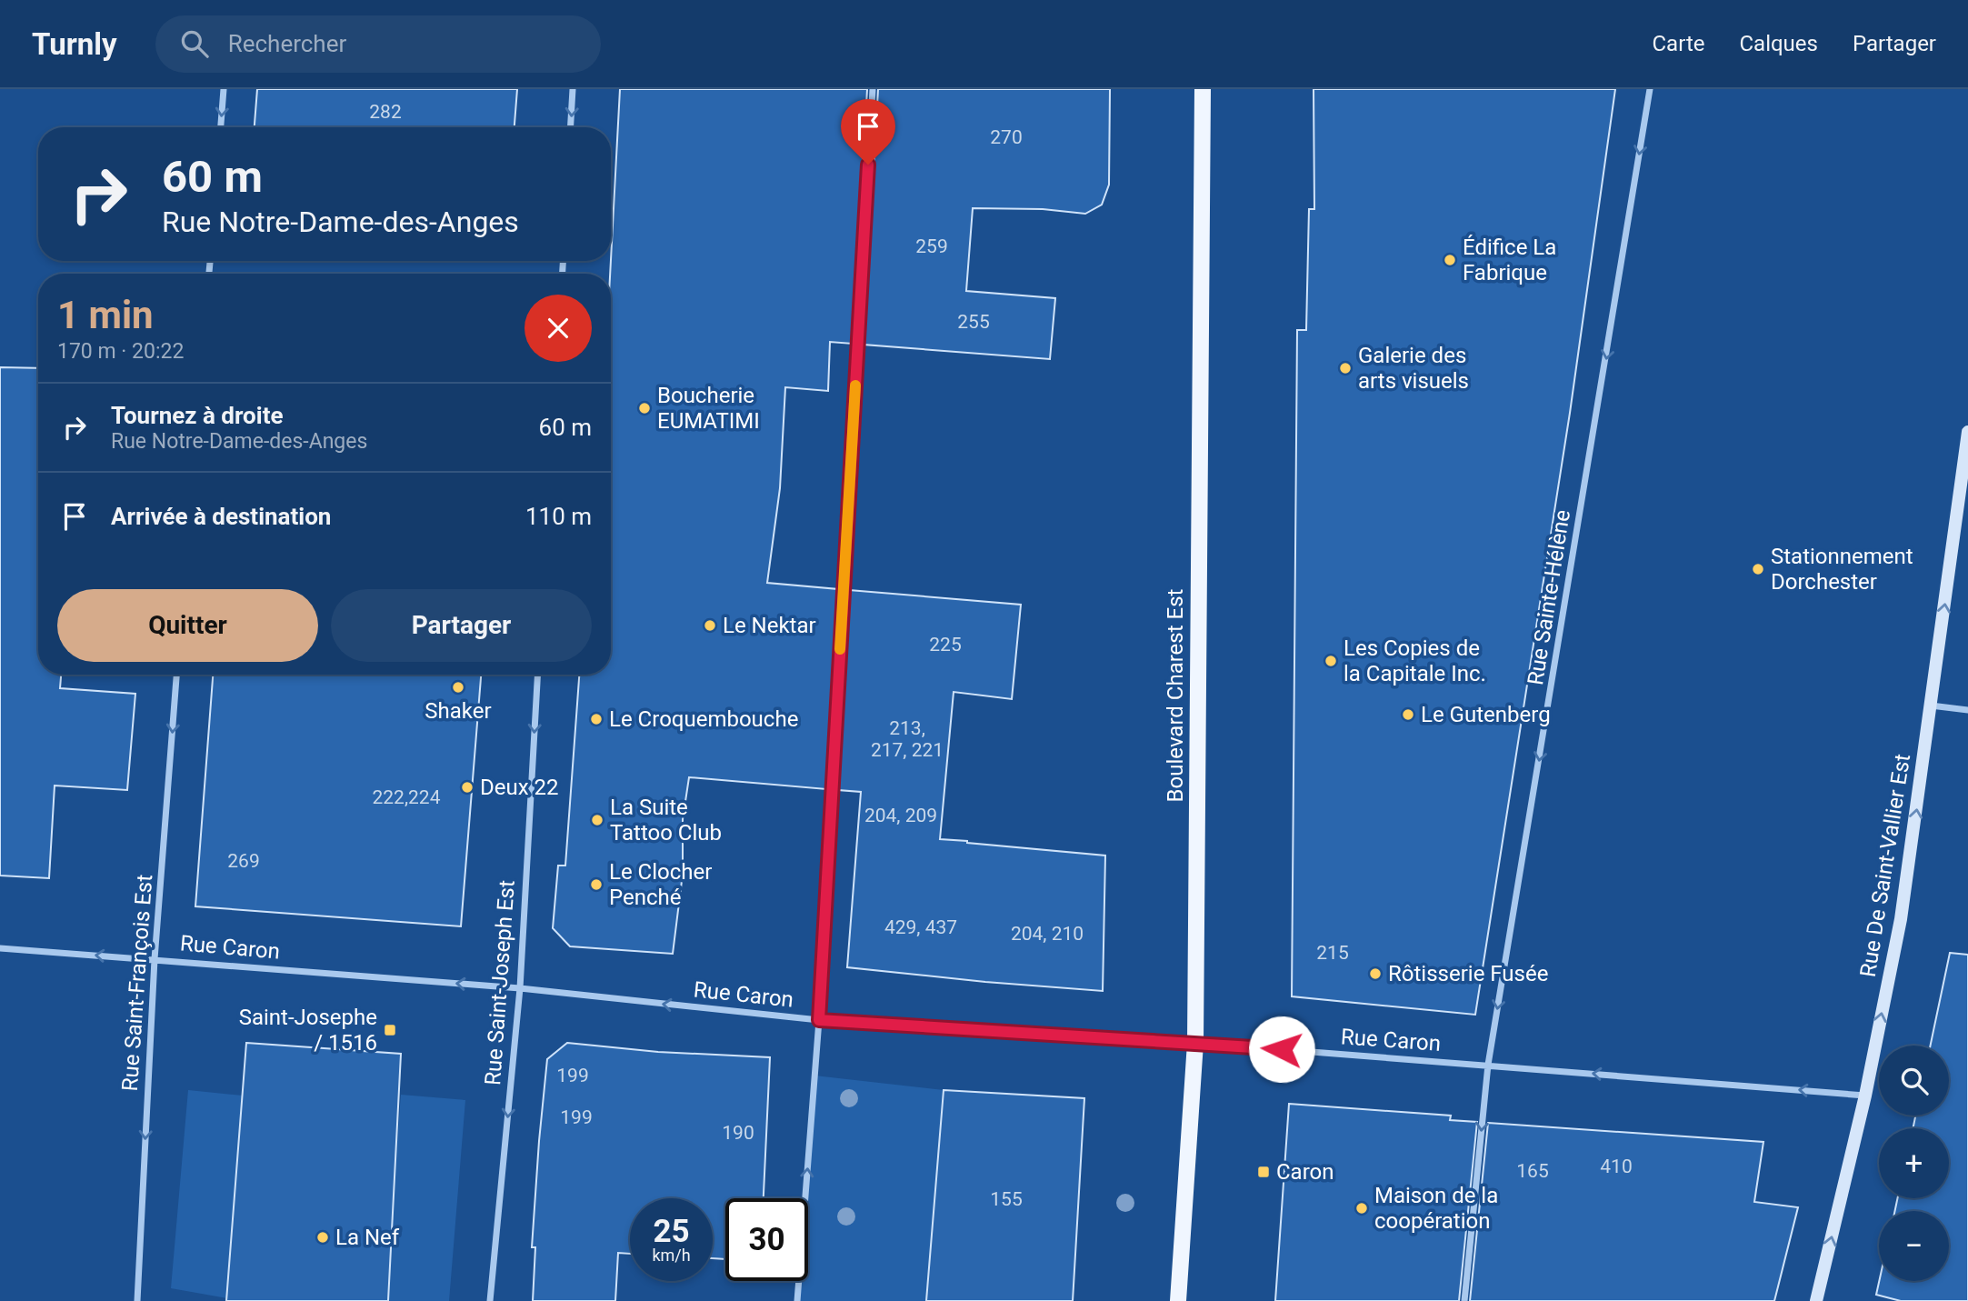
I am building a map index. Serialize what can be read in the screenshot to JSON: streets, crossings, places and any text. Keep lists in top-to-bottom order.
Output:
{
  "streets": {
    "main road": ["Boulevard Charest Est"],
    "street": [
      "Rue Sainte-Hélène",
      "Rue De Saint-Vallier Est",
      "Rue Caron",
      "Rue Saint-François Est",
      "Rue Saint-Joseph Est"
    ]
  },
  "crossings": [
    ["Rue Sainte-Hélène", "Rue Caron"],
    ["Boulevard Charest Est", "Rue Caron"],
    ["Rue De Saint-Vallier Est", "Rue Caron"],
    ["Rue Caron", "Rue Saint-François Est"],
    ["Rue Caron", "Rue Saint-Joseph Est"]
  ],
  "one_way": [
    "Rue Sainte-Hélène",
    "Rue De Saint-Vallier Est",
    "Rue Caron",
    "Rue Saint-François Est",
    "Rue Saint-Joseph Est"
  ],
  "places": {
    "other": [
      "Édifice La Fabrique",
      "Galerie des arts visuels",
      "Boucherie EUMATIMI",
      "Stationnement Dorchester",
      "Le Nektar",
      "Les Copies de la Capitale Inc.",
      "Shaker",
      "Le Gutenberg",
      "Le Croquembouche",
      "Deux 22",
      "La Suite Tattoo Club",
      "Le Clocher Penché",
      "Rôtisserie Fusée",
      "Maison de la coopération",
      "La Nef"
    ],
    "transit": ["Saint-Josephe / 1516", "Caron"]
  },
  "house_numbers": [
    "282",
    "270",
    "259",
    "255",
    "225",
    "213, 217, 221",
    "222,224",
    "204, 209",
    "269",
    "429, 437",
    "204, 210",
    "215",
    "199",
    "199",
    "190",
    "410",
    "165",
    "155"
  ],
  "page": {
    "header": "Turnly",
    "search": "Rechercher",
    "nav": ["Carte", "Calques", "Partager"],
    "turn": ["60 m", "Rue Notre-Dame-des-Anges"],
    "heading": ["1 min", "170 m · 20:22"],
    "list": [
      {
        "name": "Tournez à droite",
        "note": "Rue Notre-Dame-des-Anges",
        "value": "60 m"
      },
      {
        "name": "Arrivée à destination",
        "value": "110 m"
      }
    ],
    "buttons": ["Quitter", "Partager"],
    "map_buttons": ["+", "−"],
    "speed": "25 km/h",
    "limit": "30"
  }
}
